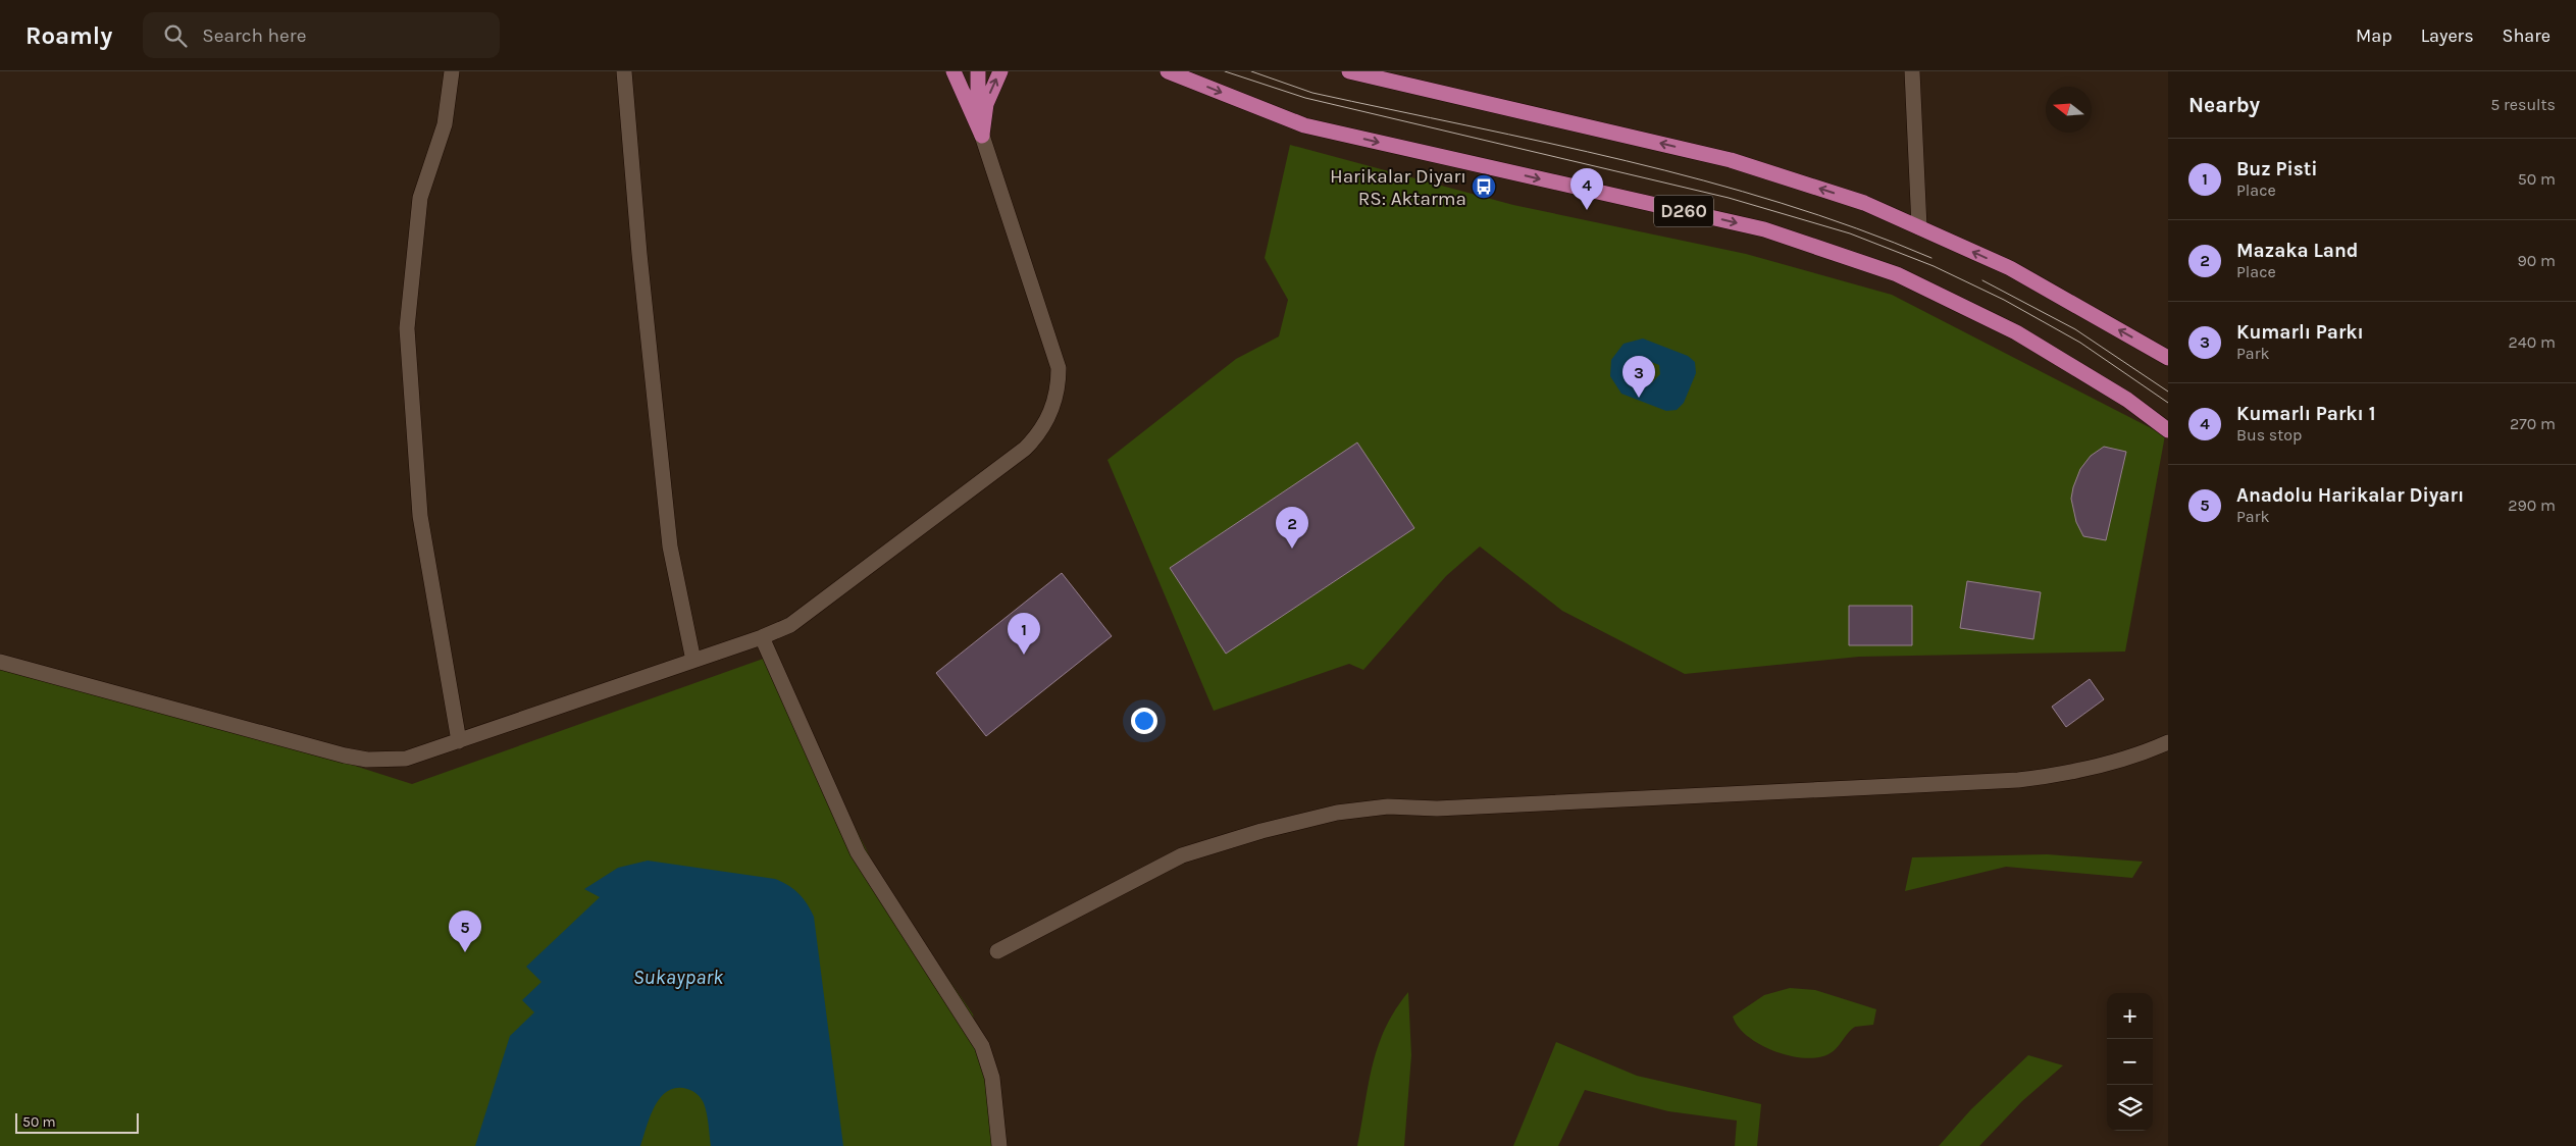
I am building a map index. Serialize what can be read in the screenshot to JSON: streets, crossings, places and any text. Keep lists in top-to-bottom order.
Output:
{
  "streets": {
    "highway": ["D260"]
  },
  "water": ["Sukaypark"],
  "places": {
    "bus stop": ["Harikalar Diyarı RS: Aktarma"]
  },
  "scale_bar": "50 m",
  "north": "left",
  "page": {
    "header": "Roamly",
    "search": "Search here",
    "nav": ["Map", "Layers", "Share"],
    "heading": ["Nearby", "5 results"],
    "list": [
      {
        "mark": "1",
        "name": "Buz Pisti",
        "note": "Place",
        "value": "50 m"
      },
      {
        "mark": "2",
        "name": "Mazaka Land",
        "note": "Place",
        "value": "90 m"
      },
      {
        "mark": "3",
        "name": "Kumarlı Parkı",
        "note": "Park",
        "value": "240 m"
      },
      {
        "mark": "4",
        "name": "Kumarlı Parkı 1",
        "note": "Bus stop",
        "value": "270 m"
      },
      {
        "mark": "5",
        "name": "Anadolu Harikalar Diyarı",
        "note": "Park",
        "value": "290 m"
      }
    ],
    "pins": [
      "4",
      "3",
      "2",
      "1",
      "5"
    ],
    "map_buttons": ["+", "−"],
    "scale": "50 m"
  }
}
